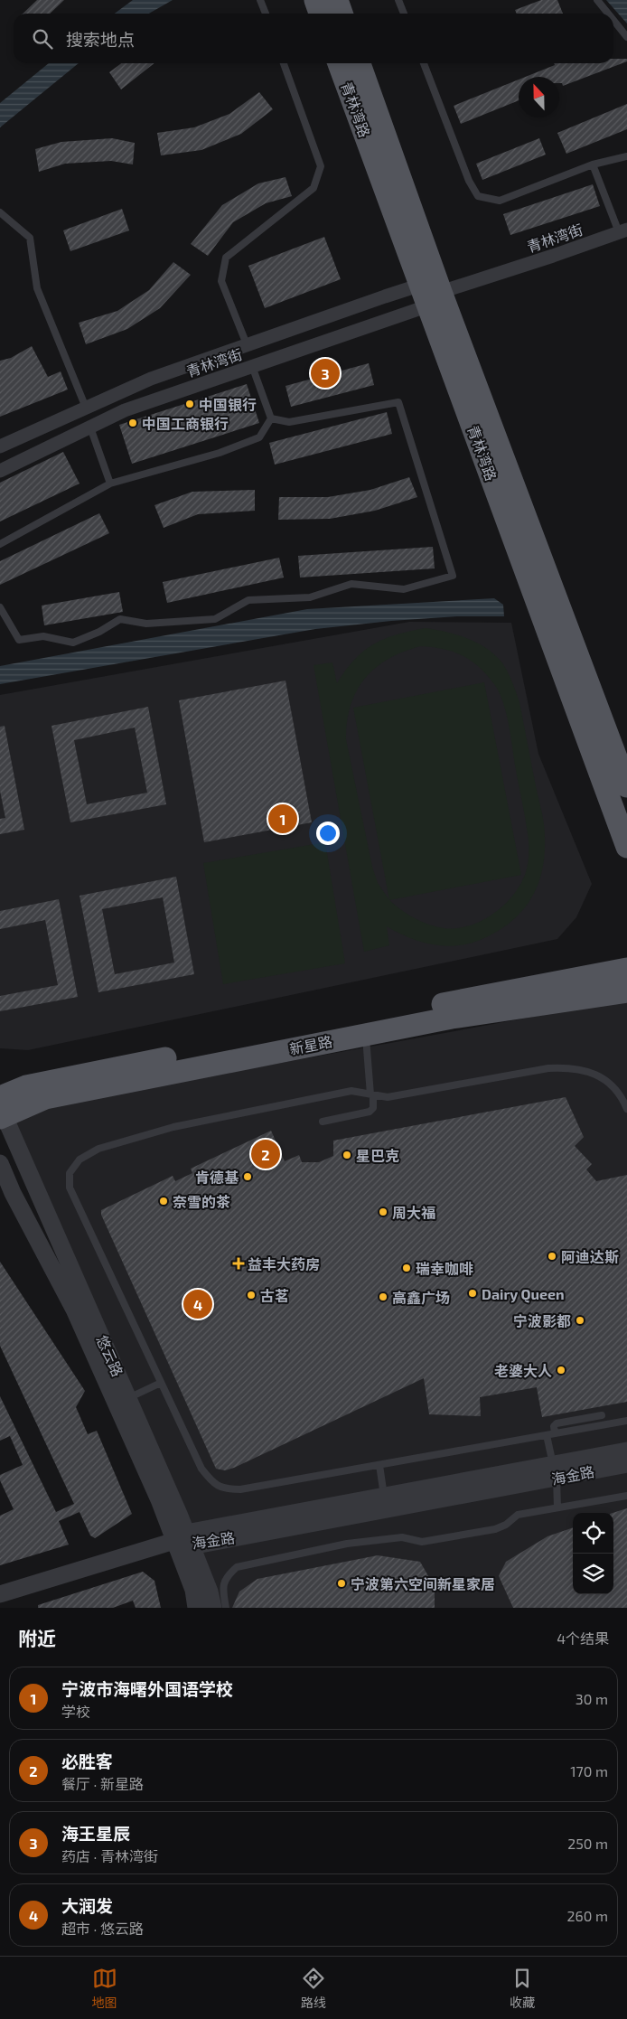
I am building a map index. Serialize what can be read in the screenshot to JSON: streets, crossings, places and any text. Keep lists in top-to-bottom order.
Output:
{
  "streets": {
    "main road": ["青林湾路", "新星路"],
    "street": ["青林湾街", "悠云路", "海金路"]
  },
  "crossings": [
    ["青林湾路", "青林湾街"],
    ["新星路", "悠云路"],
    ["悠云路", "海金路"]
  ],
  "places": {
    "other": [
      "中国银行",
      "中国工商银行",
      "星巴克",
      "肯德基",
      "奈雪的茶",
      "周大福",
      "阿迪达斯",
      "瑞幸咖啡",
      "Dairy Queen",
      "古茗",
      "高鑫广场",
      "宁波影都",
      "老婆大人",
      "宁波第六空间新星家居"
    ],
    "health": ["益丰大药房"]
  },
  "north": "top",
  "page": {
    "search": "搜索地点",
    "pins": [
      "3",
      "1",
      "2",
      "4"
    ],
    "heading": ["附近", "4个结果"],
    "list": [
      {
        "mark": "1",
        "name": "宁波市海曙外国语学校",
        "note": "学校",
        "value": "30 m"
      },
      {
        "mark": "2",
        "name": "必胜客",
        "note": "餐厅 · 新星路",
        "value": "170 m"
      },
      {
        "mark": "3",
        "name": "海王星辰",
        "note": "药店 · 青林湾街",
        "value": "250 m"
      },
      {
        "mark": "4",
        "name": "大润发",
        "note": "超市 · 悠云路",
        "value": "260 m"
      }
    ],
    "nav": ["地图", "路线", "收藏"]
  }
}
